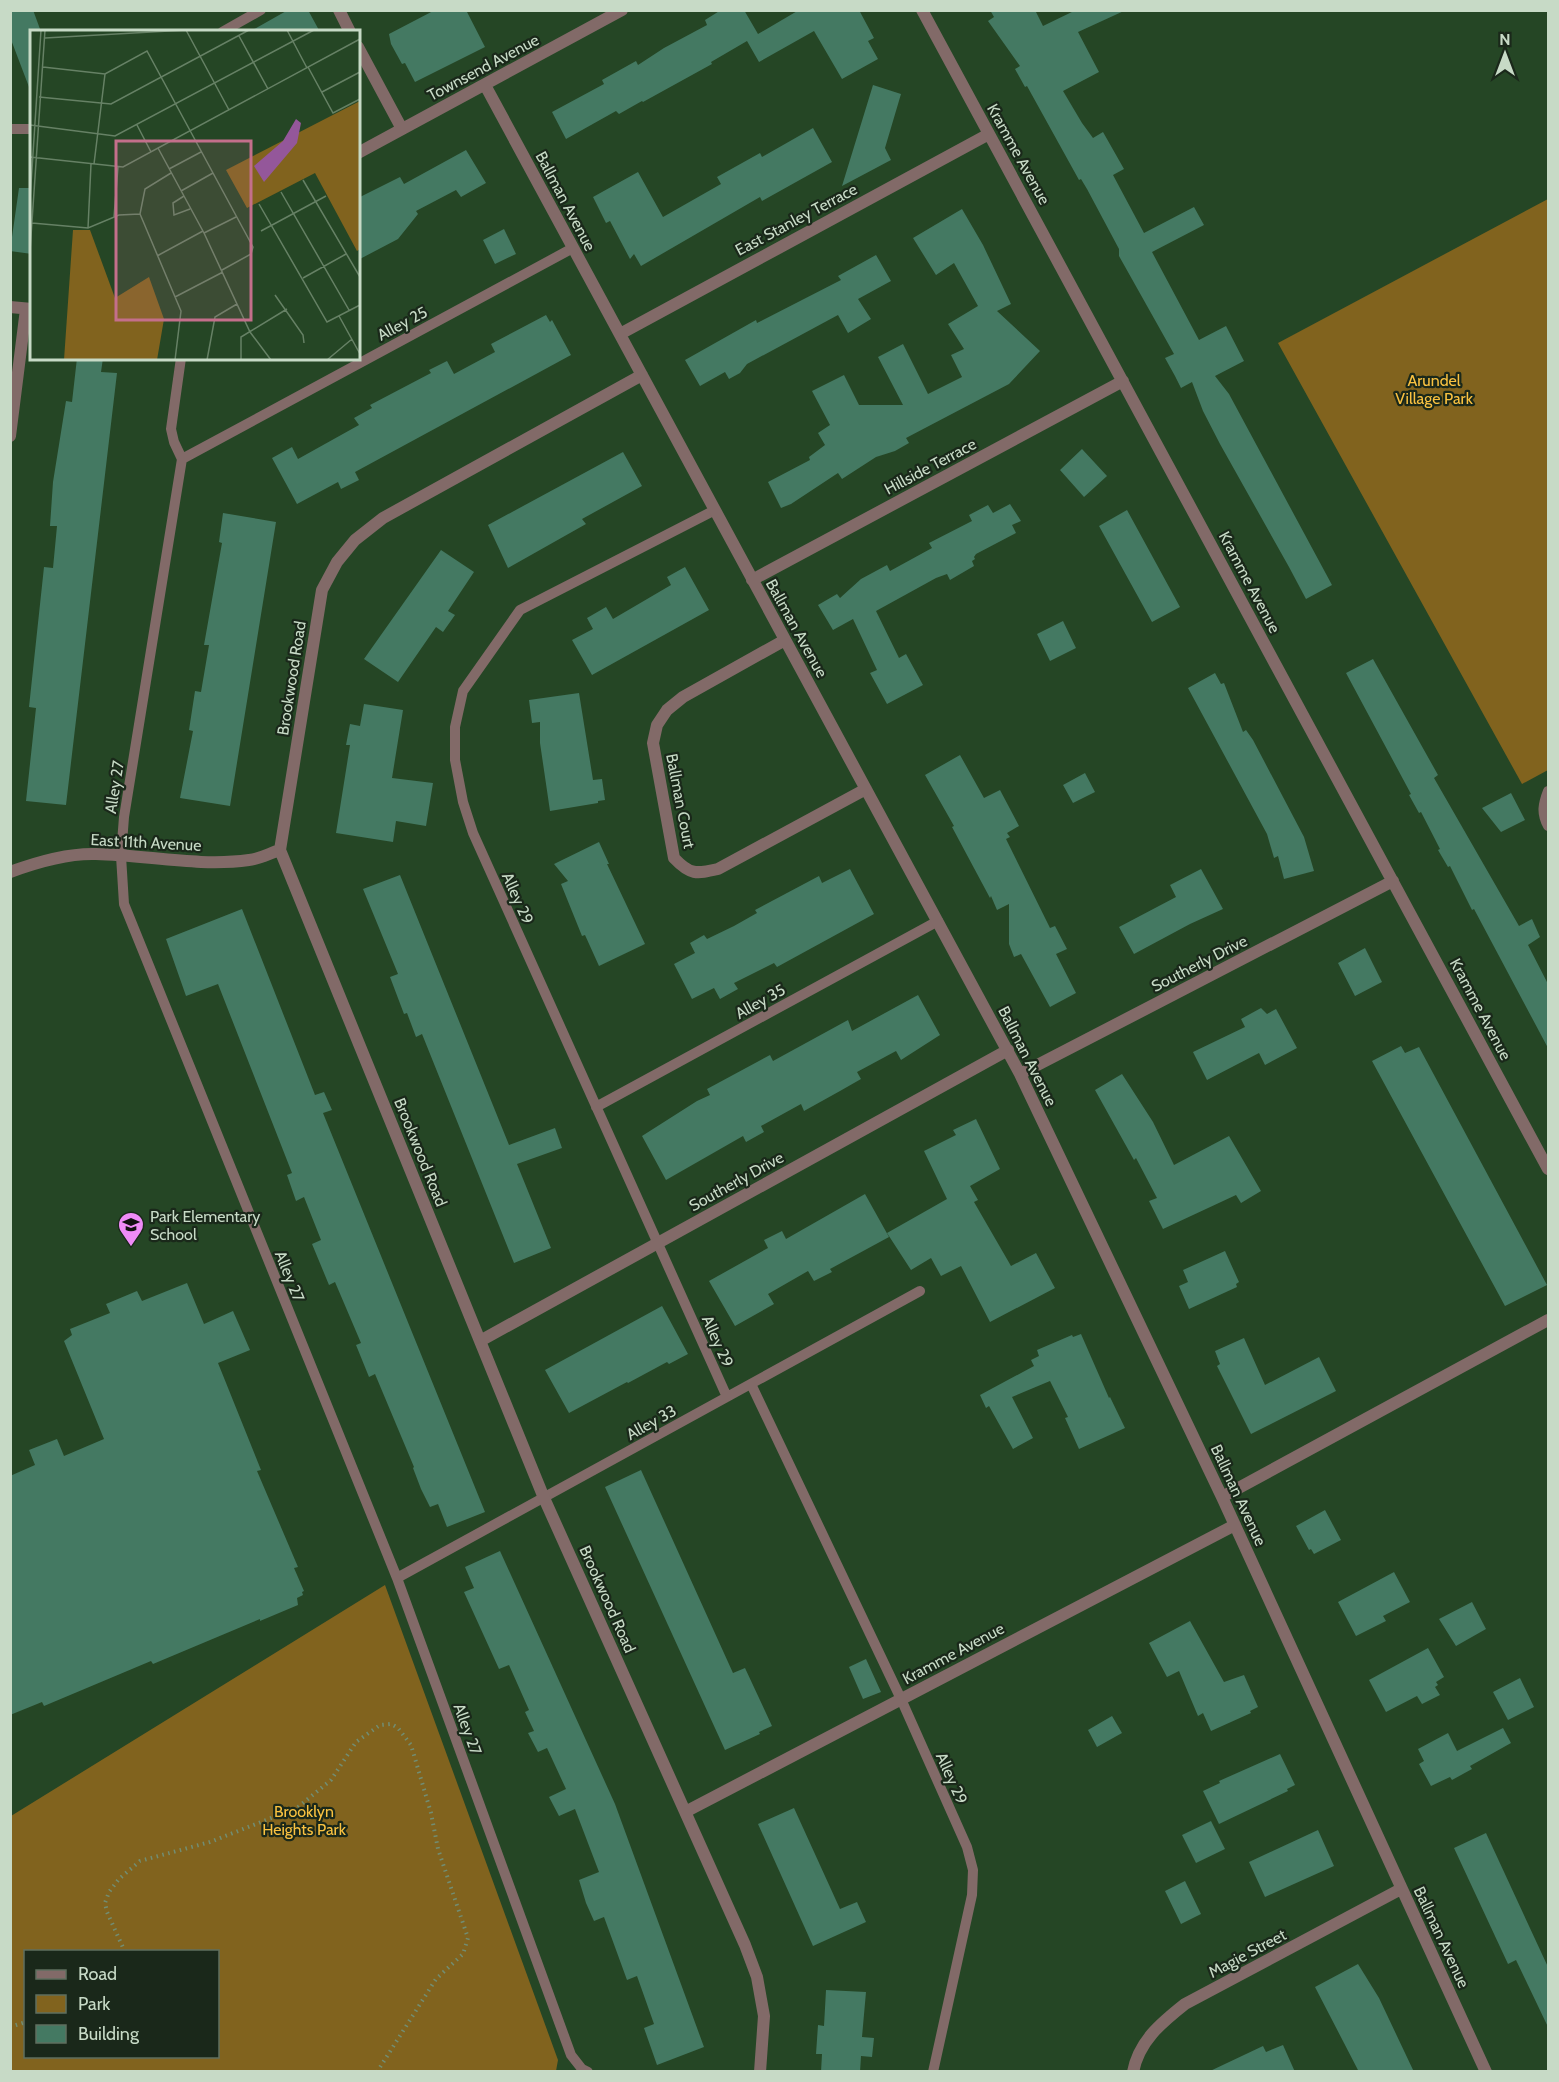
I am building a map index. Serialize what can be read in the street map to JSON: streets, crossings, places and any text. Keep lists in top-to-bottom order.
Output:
{
  "streets": {
    "street": [
      "Townsend Avenue",
      "Kramme Avenue",
      "Ballman Avenue",
      "East Stanley Terrace",
      "Hillside Terrace",
      "Brookwood Road",
      "Ballman Court",
      "East 11th Avenue",
      "Southerly Drive",
      "Magie Street"
    ],
    "lane": [
      "Alley 25",
      "Alley 27",
      "Alley 29",
      "Alley 35",
      "Alley 33"
    ]
  },
  "crossings": [
    ["Townsend Avenue", "Ballman Avenue"],
    ["Kramme Avenue", "Ballman Avenue"],
    ["Kramme Avenue", "East Stanley Terrace"],
    ["Kramme Avenue", "Hillside Terrace"],
    ["Kramme Avenue", "Brookwood Road"],
    ["Kramme Avenue", "Alley 29"],
    ["Kramme Avenue", "Southerly Drive"],
    ["Ballman Avenue", "East Stanley Terrace"],
    ["Ballman Avenue", "Alley 25"],
    ["Ballman Avenue", "Hillside Terrace"],
    ["Ballman Avenue", "Brookwood Road"],
    ["Ballman Avenue", "Ballman Court"],
    ["Ballman Avenue", "Alley 29"],
    ["Ballman Avenue", "Southerly Drive"],
    ["Ballman Avenue", "Alley 35"],
    ["Ballman Avenue", "Magie Street"],
    ["Alley 25", "Alley 27"],
    ["Brookwood Road", "East 11th Avenue"],
    ["Brookwood Road", "Southerly Drive"],
    ["Brookwood Road", "Alley 33"],
    ["Alley 27", "East 11th Avenue"],
    ["Alley 27", "Alley 33"],
    ["Alley 29", "Southerly Drive"],
    ["Alley 29", "Alley 35"],
    ["Alley 29", "Alley 33"]
  ],
  "parks": ["Arundel Village Park", "Brooklyn Heights Park"],
  "places": {
    "school or university": ["Park Elementary School"]
  },
  "legend": ["Road", "Park", "Building"],
  "north": "top"
}
